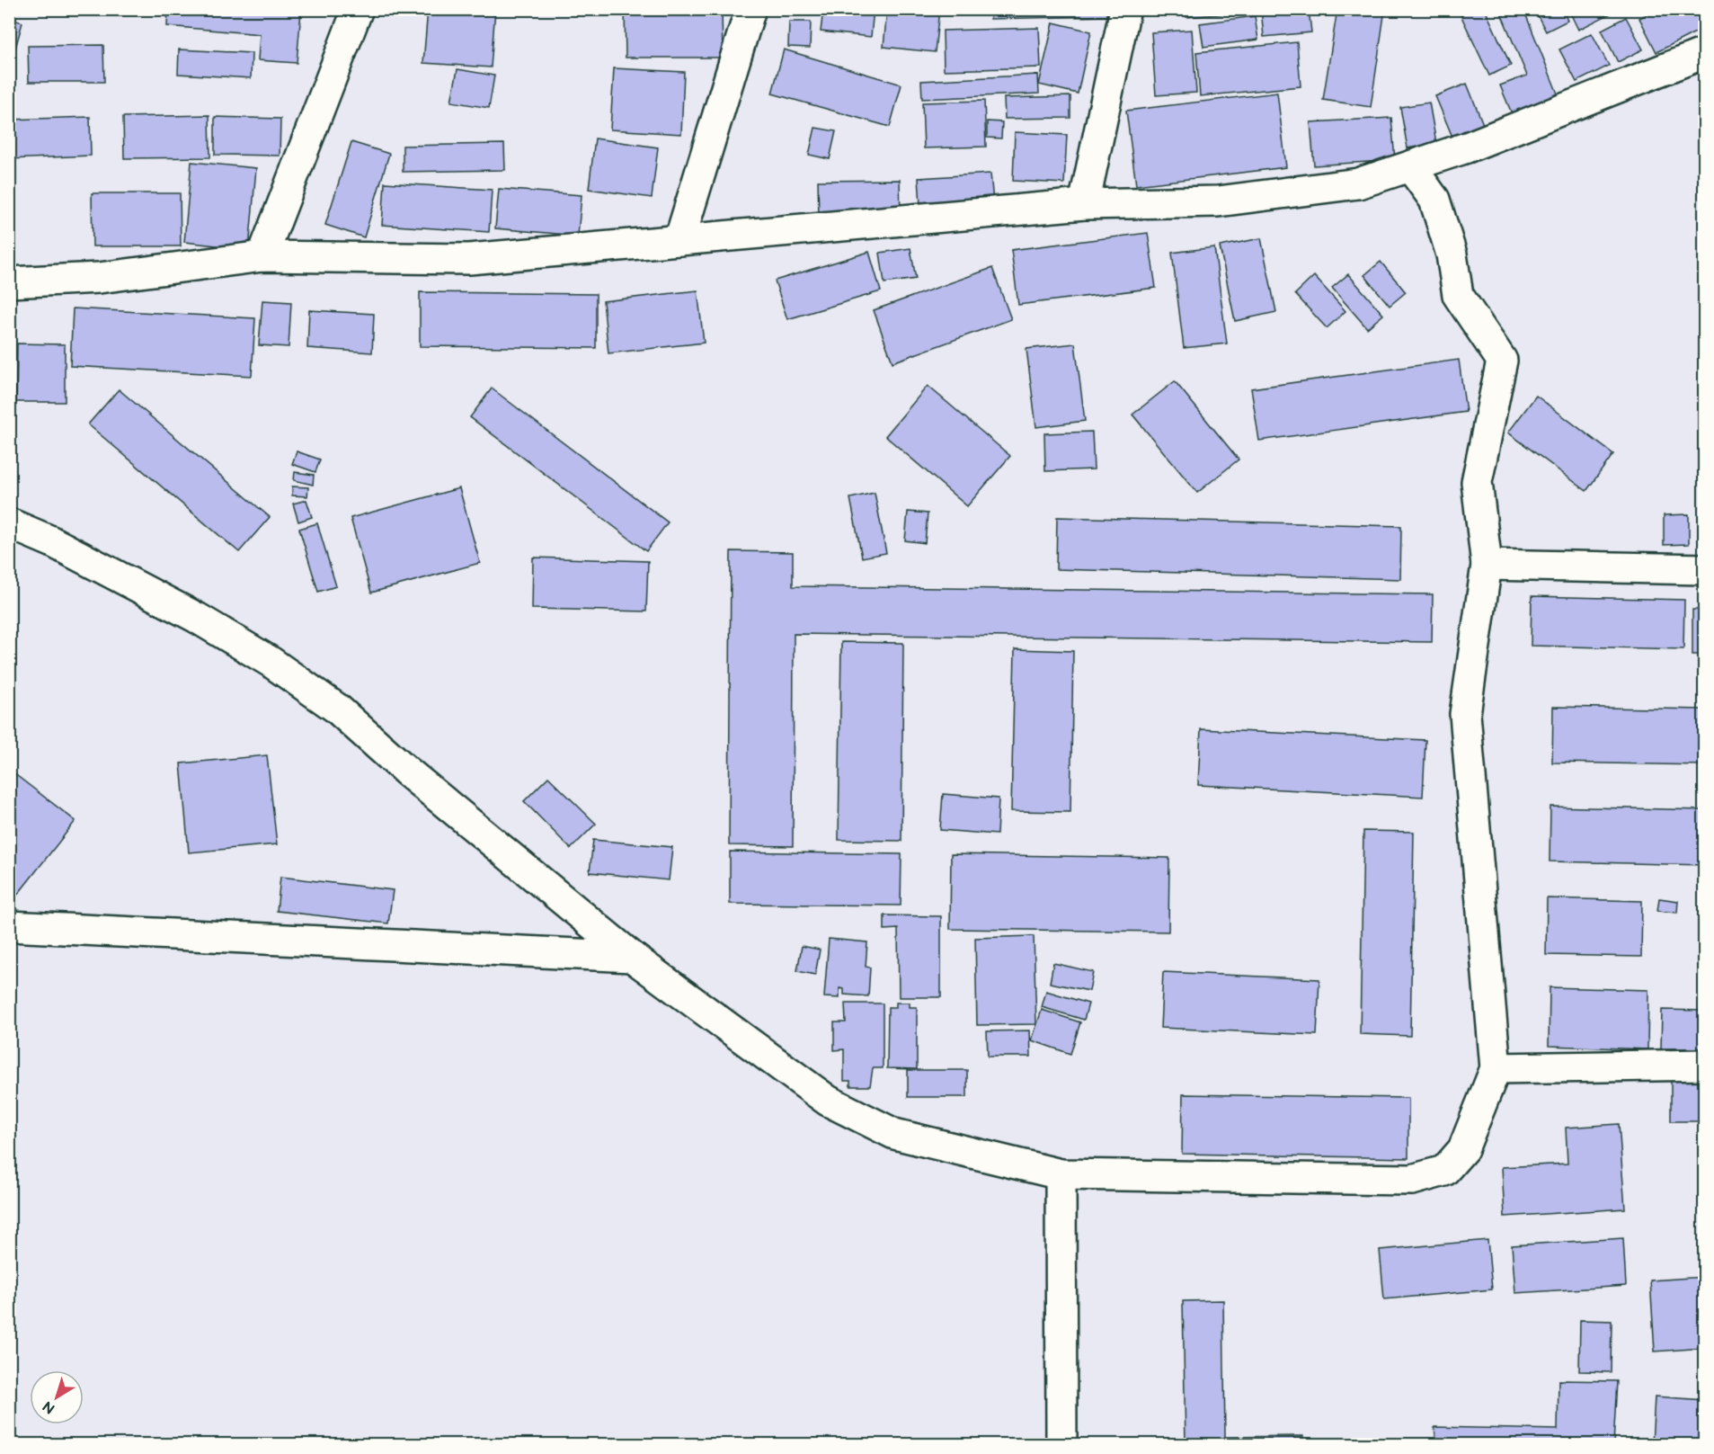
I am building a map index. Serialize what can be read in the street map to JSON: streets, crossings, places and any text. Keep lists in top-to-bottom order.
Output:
{
  "north": "bottom left"
}
